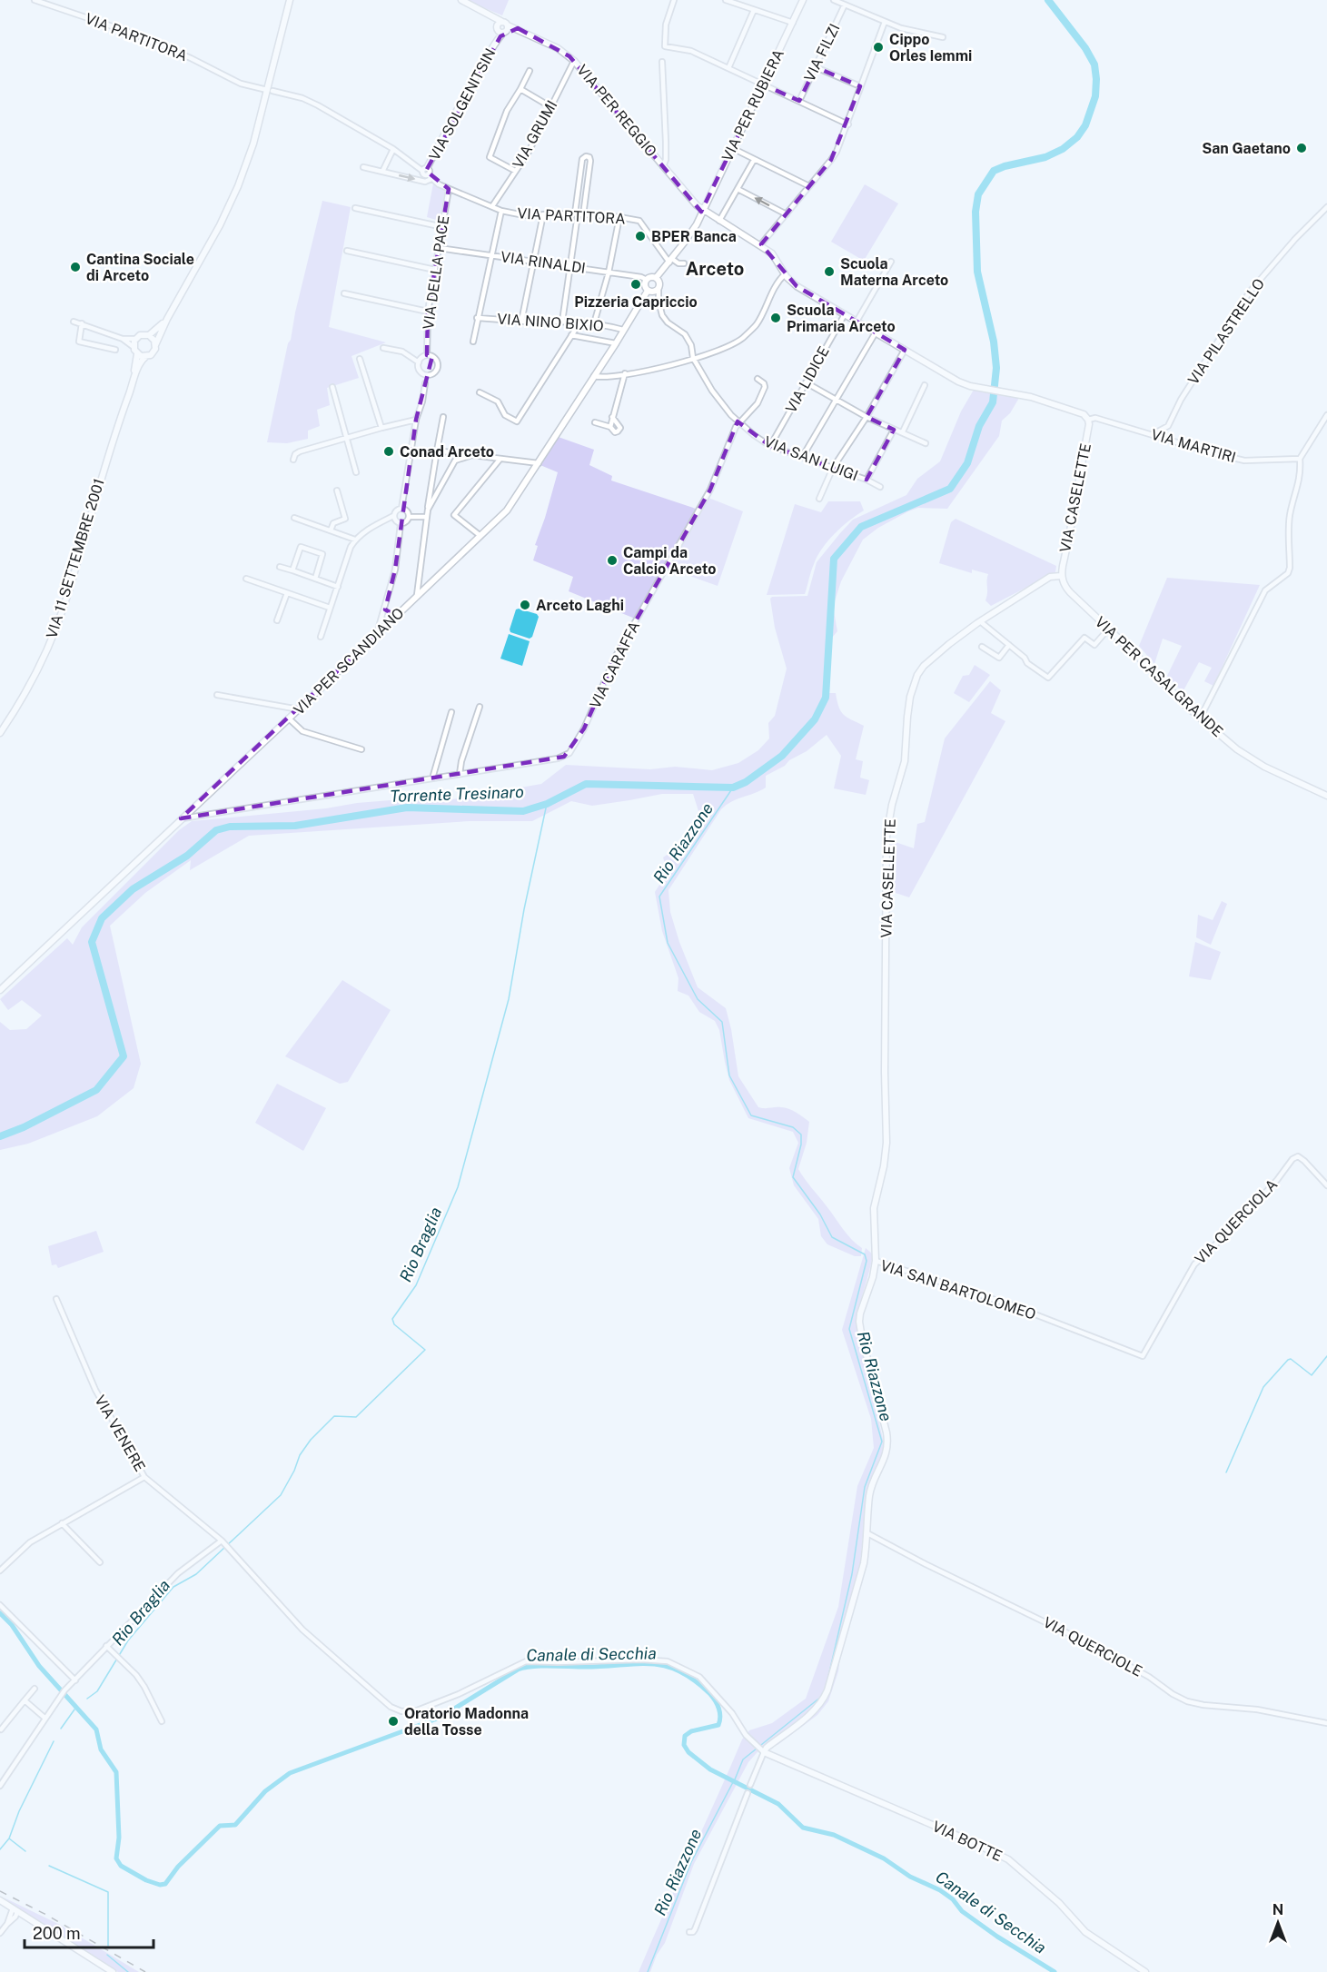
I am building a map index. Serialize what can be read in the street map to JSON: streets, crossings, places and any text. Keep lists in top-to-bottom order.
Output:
{
  "streets": {
    "street": [
      "VIA PARTITORA",
      "VIA FILZI",
      "VIA SOLGENITSIN",
      "VIA PER RUBIERA",
      "VIA PER REGGIO",
      "VIA GRUMI",
      "VIA RINALDI",
      "VIA DELLA PACE",
      "VIA NINO BIXIO",
      "VIA PILASTRELLO",
      "VIA LIDICE",
      "VIA MARTIRI",
      "VIA SAN LUIGI",
      "VIA CASELETTE",
      "VIA 11 SETTEMBRE 2001",
      "VIA PER SCANDIANO",
      "VIA CARAFFA",
      "VIA PER CASALGRANDE",
      "VIA CASELLETTE",
      "VIA QUERCIOLA",
      "VIA SAN BARTOLOMEO",
      "VIA VENERE",
      "VIA QUERCIOLE",
      "VIA BOTTE"
    ]
  },
  "crossings": [
    ["VIA PARTITORA", "VIA SOLGENITSIN"],
    ["VIA PARTITORA", "VIA GRUMI"],
    ["VIA PARTITORA", "VIA DELLA PACE"],
    ["VIA PARTITORA", "VIA 11 SETTEMBRE 2001"],
    ["VIA SOLGENITSIN", "VIA PER REGGIO"],
    ["VIA PER RUBIERA", "VIA PER REGGIO"],
    ["VIA PER REGGIO", "VIA GRUMI"],
    ["VIA PER REGGIO", "VIA LIDICE"],
    ["VIA PER REGGIO", "VIA MARTIRI"],
    ["VIA RINALDI", "VIA DELLA PACE"],
    ["VIA RINALDI", "VIA SAN LUIGI"],
    ["VIA RINALDI", "VIA PER SCANDIANO"],
    ["VIA NINO BIXIO", "VIA PER SCANDIANO"],
    ["VIA PILASTRELLO", "VIA MARTIRI"],
    ["VIA LIDICE", "VIA MARTIRI"],
    ["VIA LIDICE", "VIA SAN LUIGI"],
    ["VIA MARTIRI", "VIA CASELETTE"],
    ["VIA SAN LUIGI", "VIA PER SCANDIANO"],
    ["VIA SAN LUIGI", "VIA CARAFFA"],
    ["VIA CASELETTE", "VIA PER CASALGRANDE"],
    ["VIA CASELETTE", "VIA CASELLETTE"],
    ["VIA PER SCANDIANO", "VIA CARAFFA"],
    ["VIA PER CASALGRANDE", "VIA CASELLETTE"],
    ["VIA CASELLETTE", "VIA SAN BARTOLOMEO"],
    ["VIA QUERCIOLA", "VIA SAN BARTOLOMEO"],
    ["VIA SAN BARTOLOMEO", "VIA VENERE"],
    ["VIA SAN BARTOLOMEO", "VIA QUERCIOLE"],
    ["VIA SAN BARTOLOMEO", "VIA BOTTE"],
    ["VIA VENERE", "VIA BOTTE"]
  ],
  "districts": ["Arceto"],
  "water": [
    "Torrente Tresinaro",
    "Rio Riazzone",
    "Rio Braglia",
    "Canale di Secchia"
  ],
  "places": [
    "Cippo Orles Iemmi",
    "San Gaetano",
    "BPER Banca",
    "Cantina Sociale di Arceto",
    "Scuola Materna Arceto",
    "Pizzeria Capriccio",
    "Scuola Primaria Arceto",
    "Conad Arceto",
    "Campi da Calcio Arceto",
    "Arceto Laghi",
    "Oratorio Madonna della Tosse"
  ],
  "scale_bar": "200 m",
  "north": "top"
}
